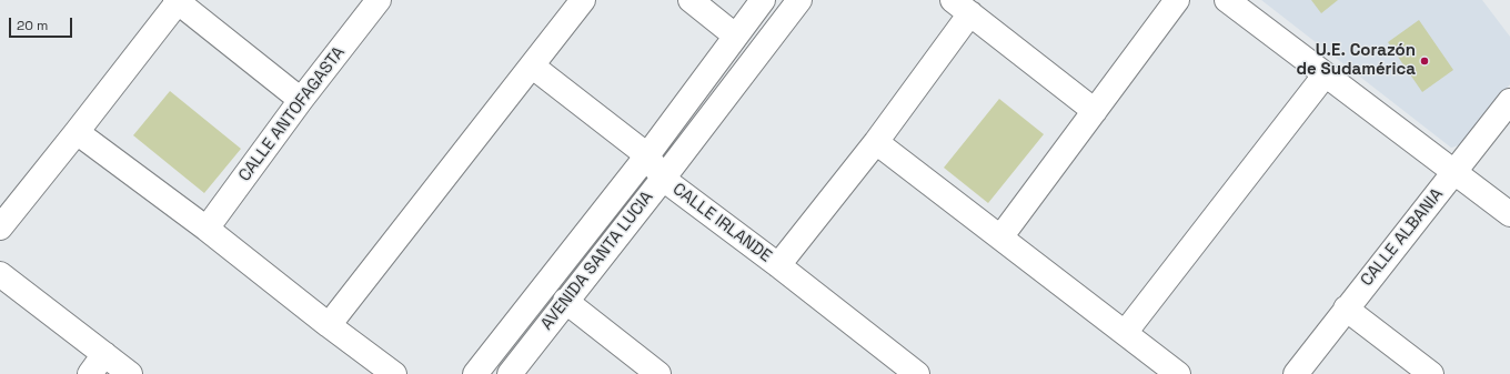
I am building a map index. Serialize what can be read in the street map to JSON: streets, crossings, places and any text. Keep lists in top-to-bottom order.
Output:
{
  "streets": {
    "street": [
      "CALLE ANTOFAGASTA",
      "CALLE IRLANDE",
      "CALLE ALBANIA",
      "AVENIDA SANTA LUCIA"
    ]
  },
  "crossings": [
    ["CALLE IRLANDE", "AVENIDA SANTA LUCIA"]
  ],
  "places": ["U.E. Corazón de Sudamérica"],
  "scale_bar": "20 m"
}
